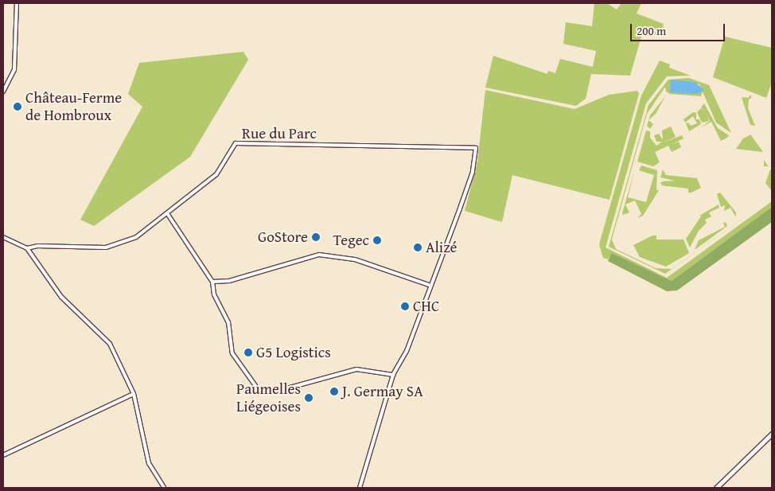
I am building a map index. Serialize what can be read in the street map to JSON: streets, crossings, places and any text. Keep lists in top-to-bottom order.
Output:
{
  "streets": {
    "street": ["Rue du Parc"]
  },
  "places": [
    "Château-Ferme de Hombroux",
    "GoStore",
    "Tegec",
    "Alizé",
    "CHC",
    "G5 Logistics",
    "J. Germay SA",
    "Paumelles Liégeoises"
  ],
  "scale_bar": "200 m"
}
